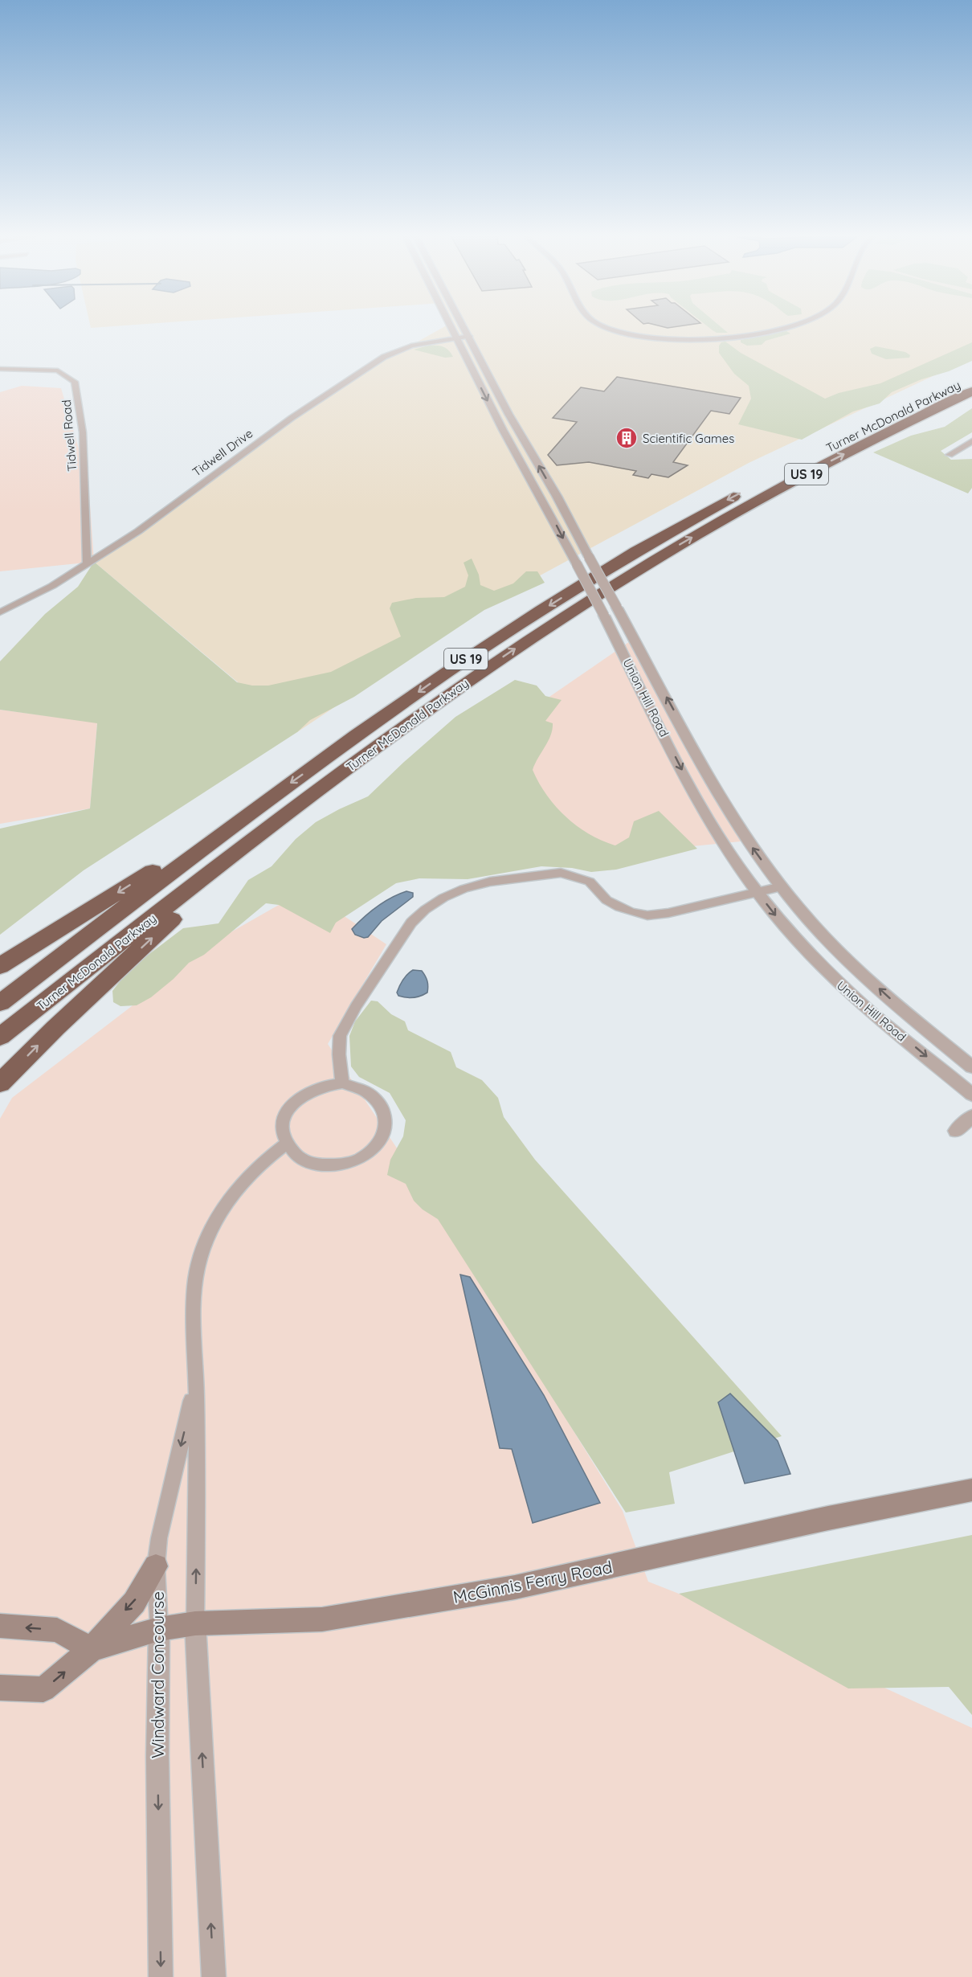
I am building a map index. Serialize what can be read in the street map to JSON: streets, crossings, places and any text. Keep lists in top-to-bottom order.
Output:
{
  "streets": {
    "highway": ["Turner McDonald Parkway", "US 19"],
    "main road": ["McGinnis Ferry Road"],
    "street": [
      "Tidwell Road",
      "Tidwell Drive",
      "Union Hill Road",
      "Windward Concourse"
    ]
  },
  "crossings": [
    ["Tidwell Road", "Tidwell Drive"],
    ["Tidwell Drive", "Union Hill Road"],
    ["McGinnis Ferry Road", "Windward Concourse"]
  ],
  "places": {
    "building": ["Scientific Games"]
  }
}
